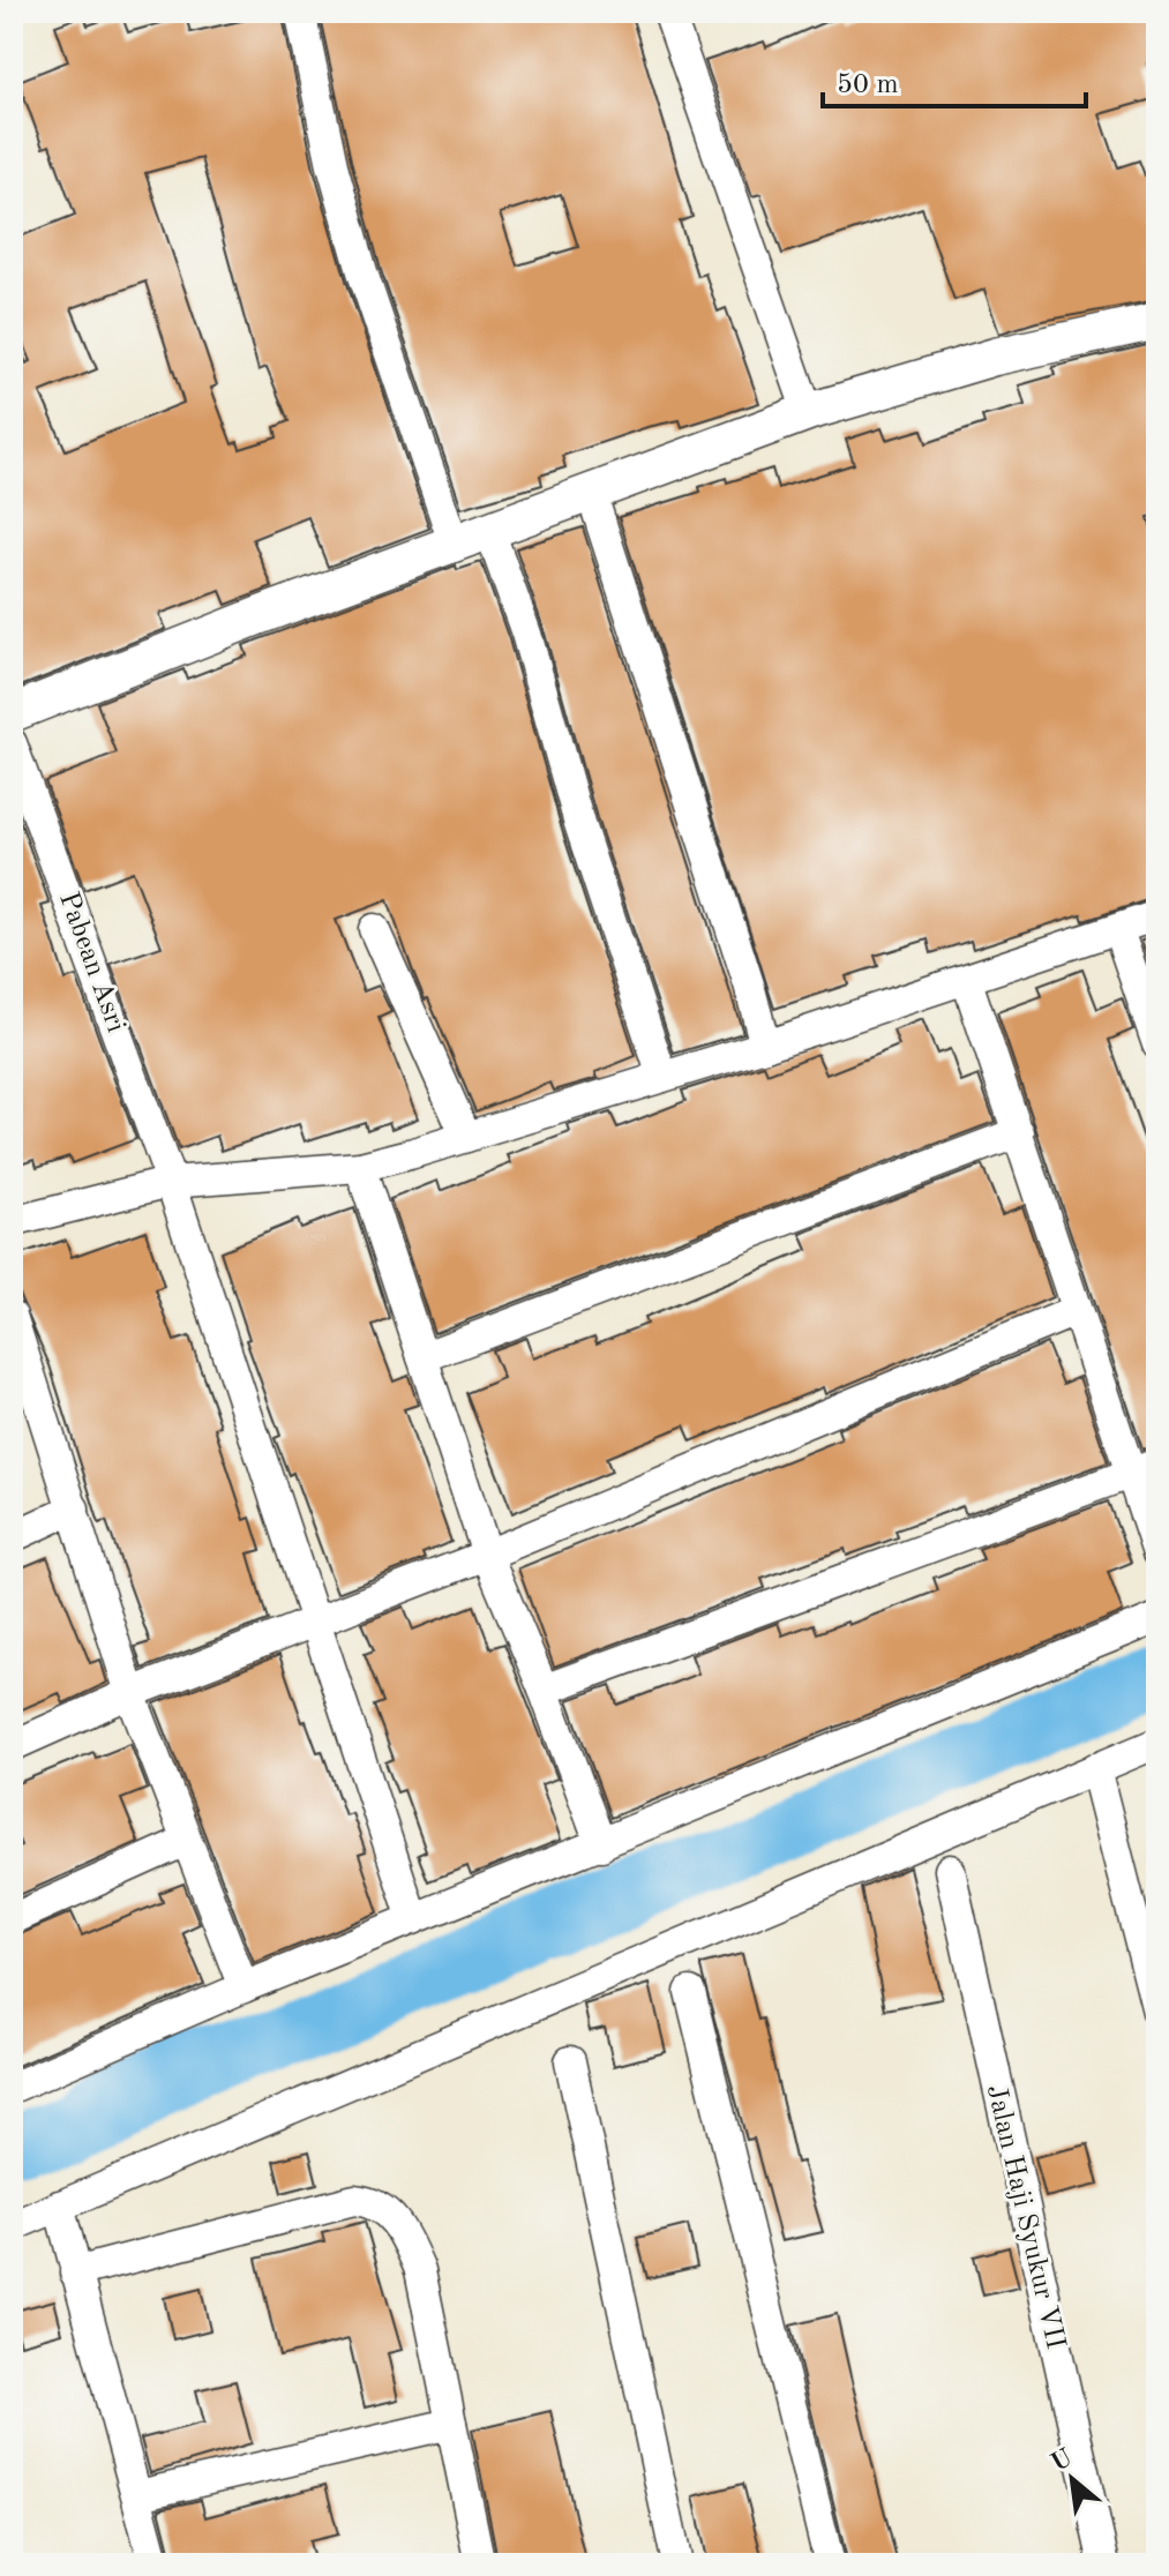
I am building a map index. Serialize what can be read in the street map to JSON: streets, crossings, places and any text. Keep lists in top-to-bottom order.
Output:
{
  "streets": {
    "street": ["Pabean Asri", "Jalan Haji Syukur VII"]
  },
  "scale_bar": "50 m",
  "north": "top left"
}
